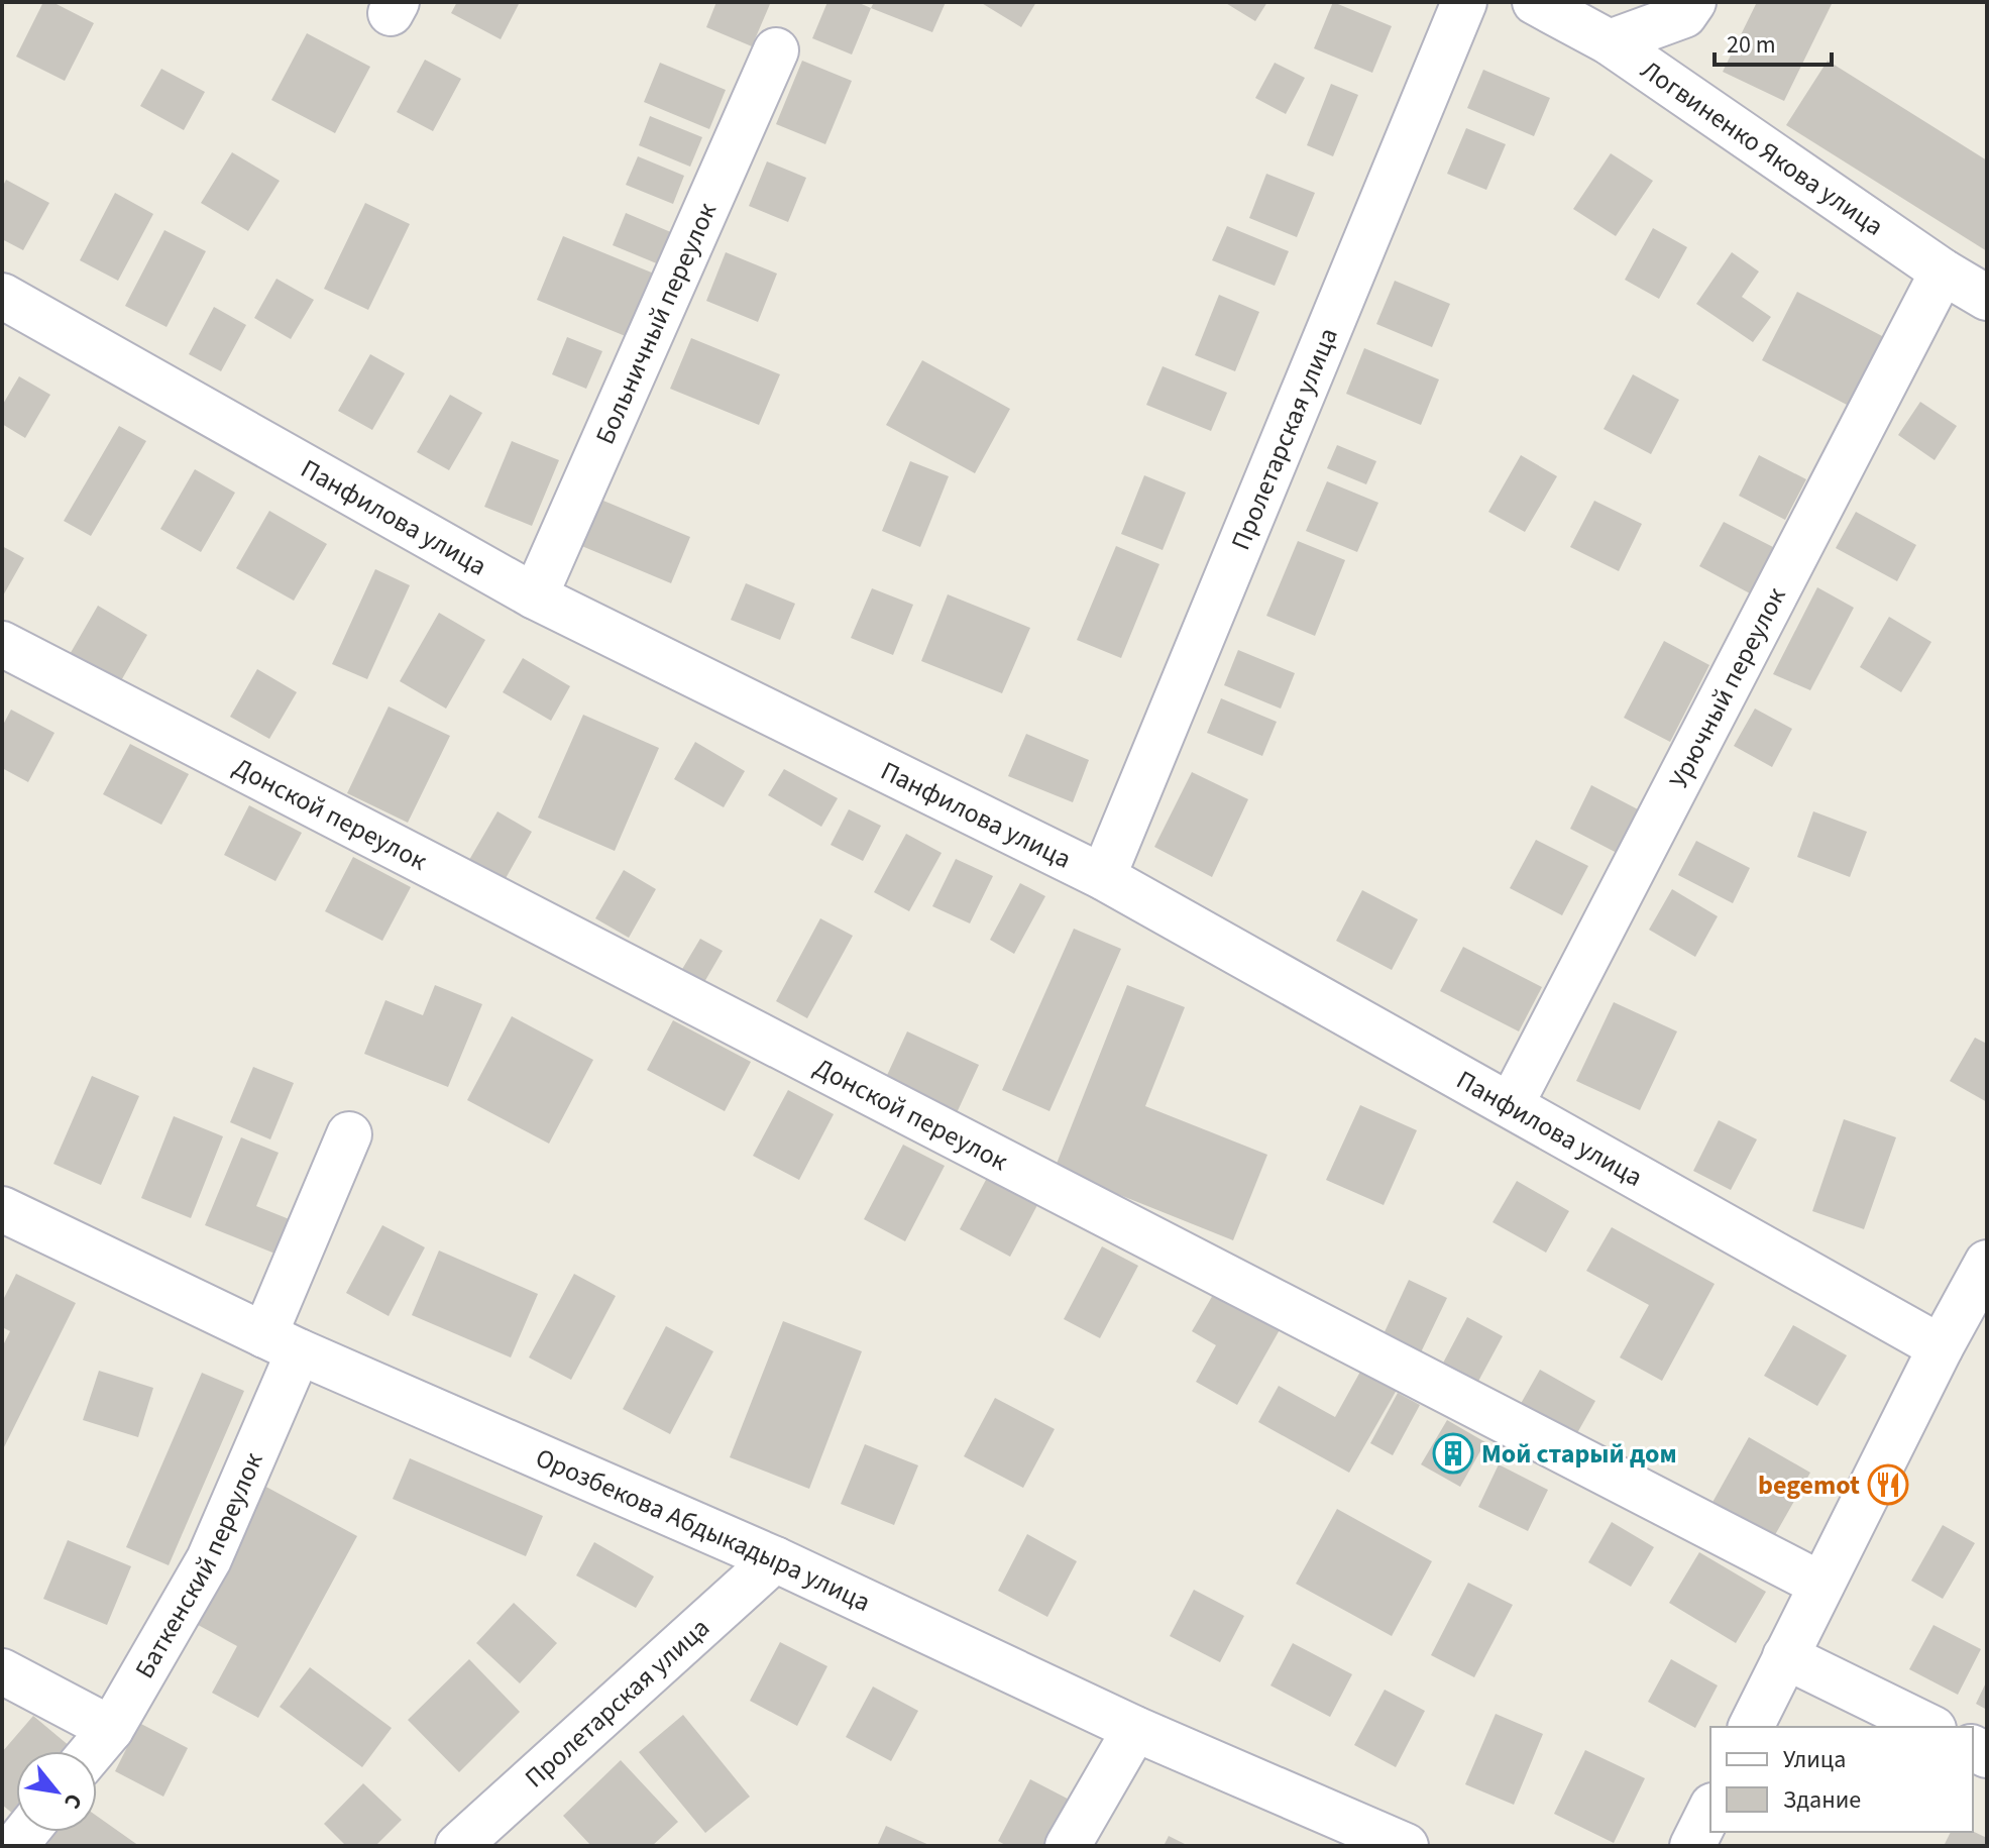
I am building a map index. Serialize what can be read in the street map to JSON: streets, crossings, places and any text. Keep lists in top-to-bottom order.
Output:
{
  "streets": {
    "street": [
      "Логвиненко Якова улица",
      "Больничный переулок",
      "Пролетарская улица",
      "Панфилова улица",
      "Урючный переулок",
      "Донской переулок",
      "Орозбекова Абдыкадыра улица",
      "Баткенский переулок"
    ]
  },
  "crossings": [
    ["Логвиненко Якова улица", "Урючный переулок"],
    ["Больничный переулок", "Панфилова улица"],
    ["Пролетарская улица", "Панфилова улица"],
    ["Пролетарская улица", "Орозбекова Абдыкадыра улица"],
    ["Панфилова улица", "Урючный переулок"],
    ["Орозбекова Абдыкадыра улица", "Баткенский переулок"]
  ],
  "places": {
    "building": ["Мой старый дом"],
    "restaurant": ["begemot"]
  },
  "legend": ["Улица", "Здание"],
  "scale_bar": "20 m",
  "north": "bottom right"
}
